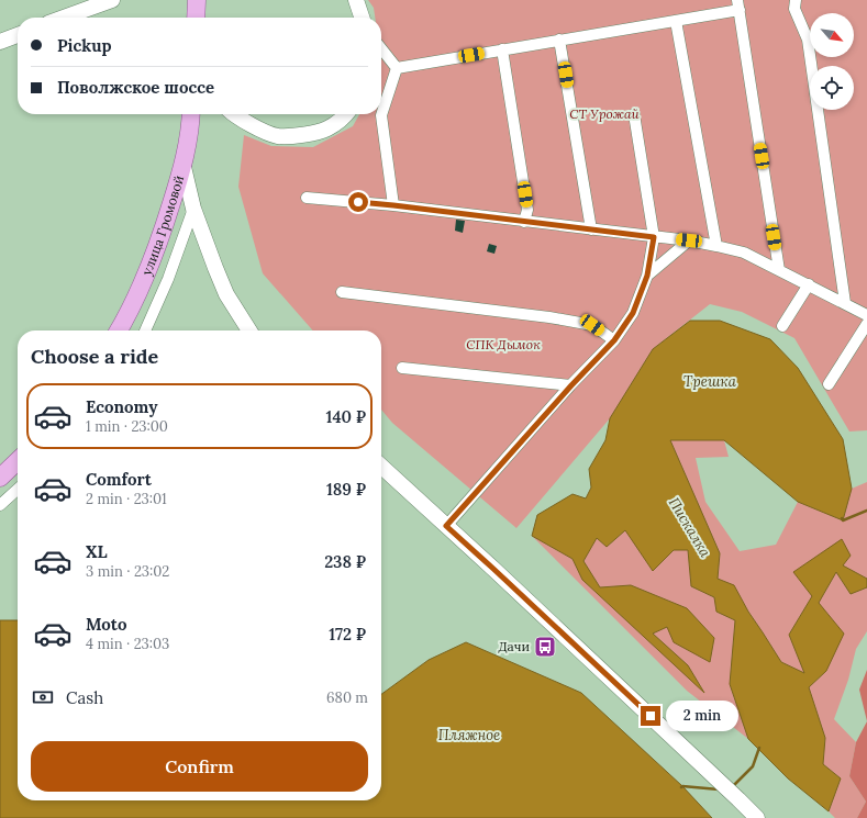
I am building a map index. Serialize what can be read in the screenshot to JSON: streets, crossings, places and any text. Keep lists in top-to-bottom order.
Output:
{
  "streets": {
    "main road": ["улица Громовой"]
  },
  "water": ["Трешка", "Пискалка", "Пляжное"],
  "parks": ["СТ Урожай", "СПК Дымок"],
  "places": {
    "bus stop": ["Дачи"]
  },
  "north": "bottom right",
  "page": {
    "banner": ["Pickup", "Поволжское шоссе"],
    "heading": "Choose a ride",
    "list": [
      {
        "name": "Economy",
        "note": "1 min · 23:00",
        "value": "140 ₽"
      },
      {
        "name": "Comfort",
        "note": "2 min · 23:01",
        "value": "189 ₽"
      },
      {
        "name": "XL",
        "note": "3 min · 23:02",
        "value": "238 ₽"
      },
      {
        "name": "Moto",
        "note": "4 min · 23:03",
        "value": "172 ₽"
      }
    ],
    "pay": ["Cash", "680 m"],
    "bubble": "2 min",
    "buttons": "Confirm"
  }
}
